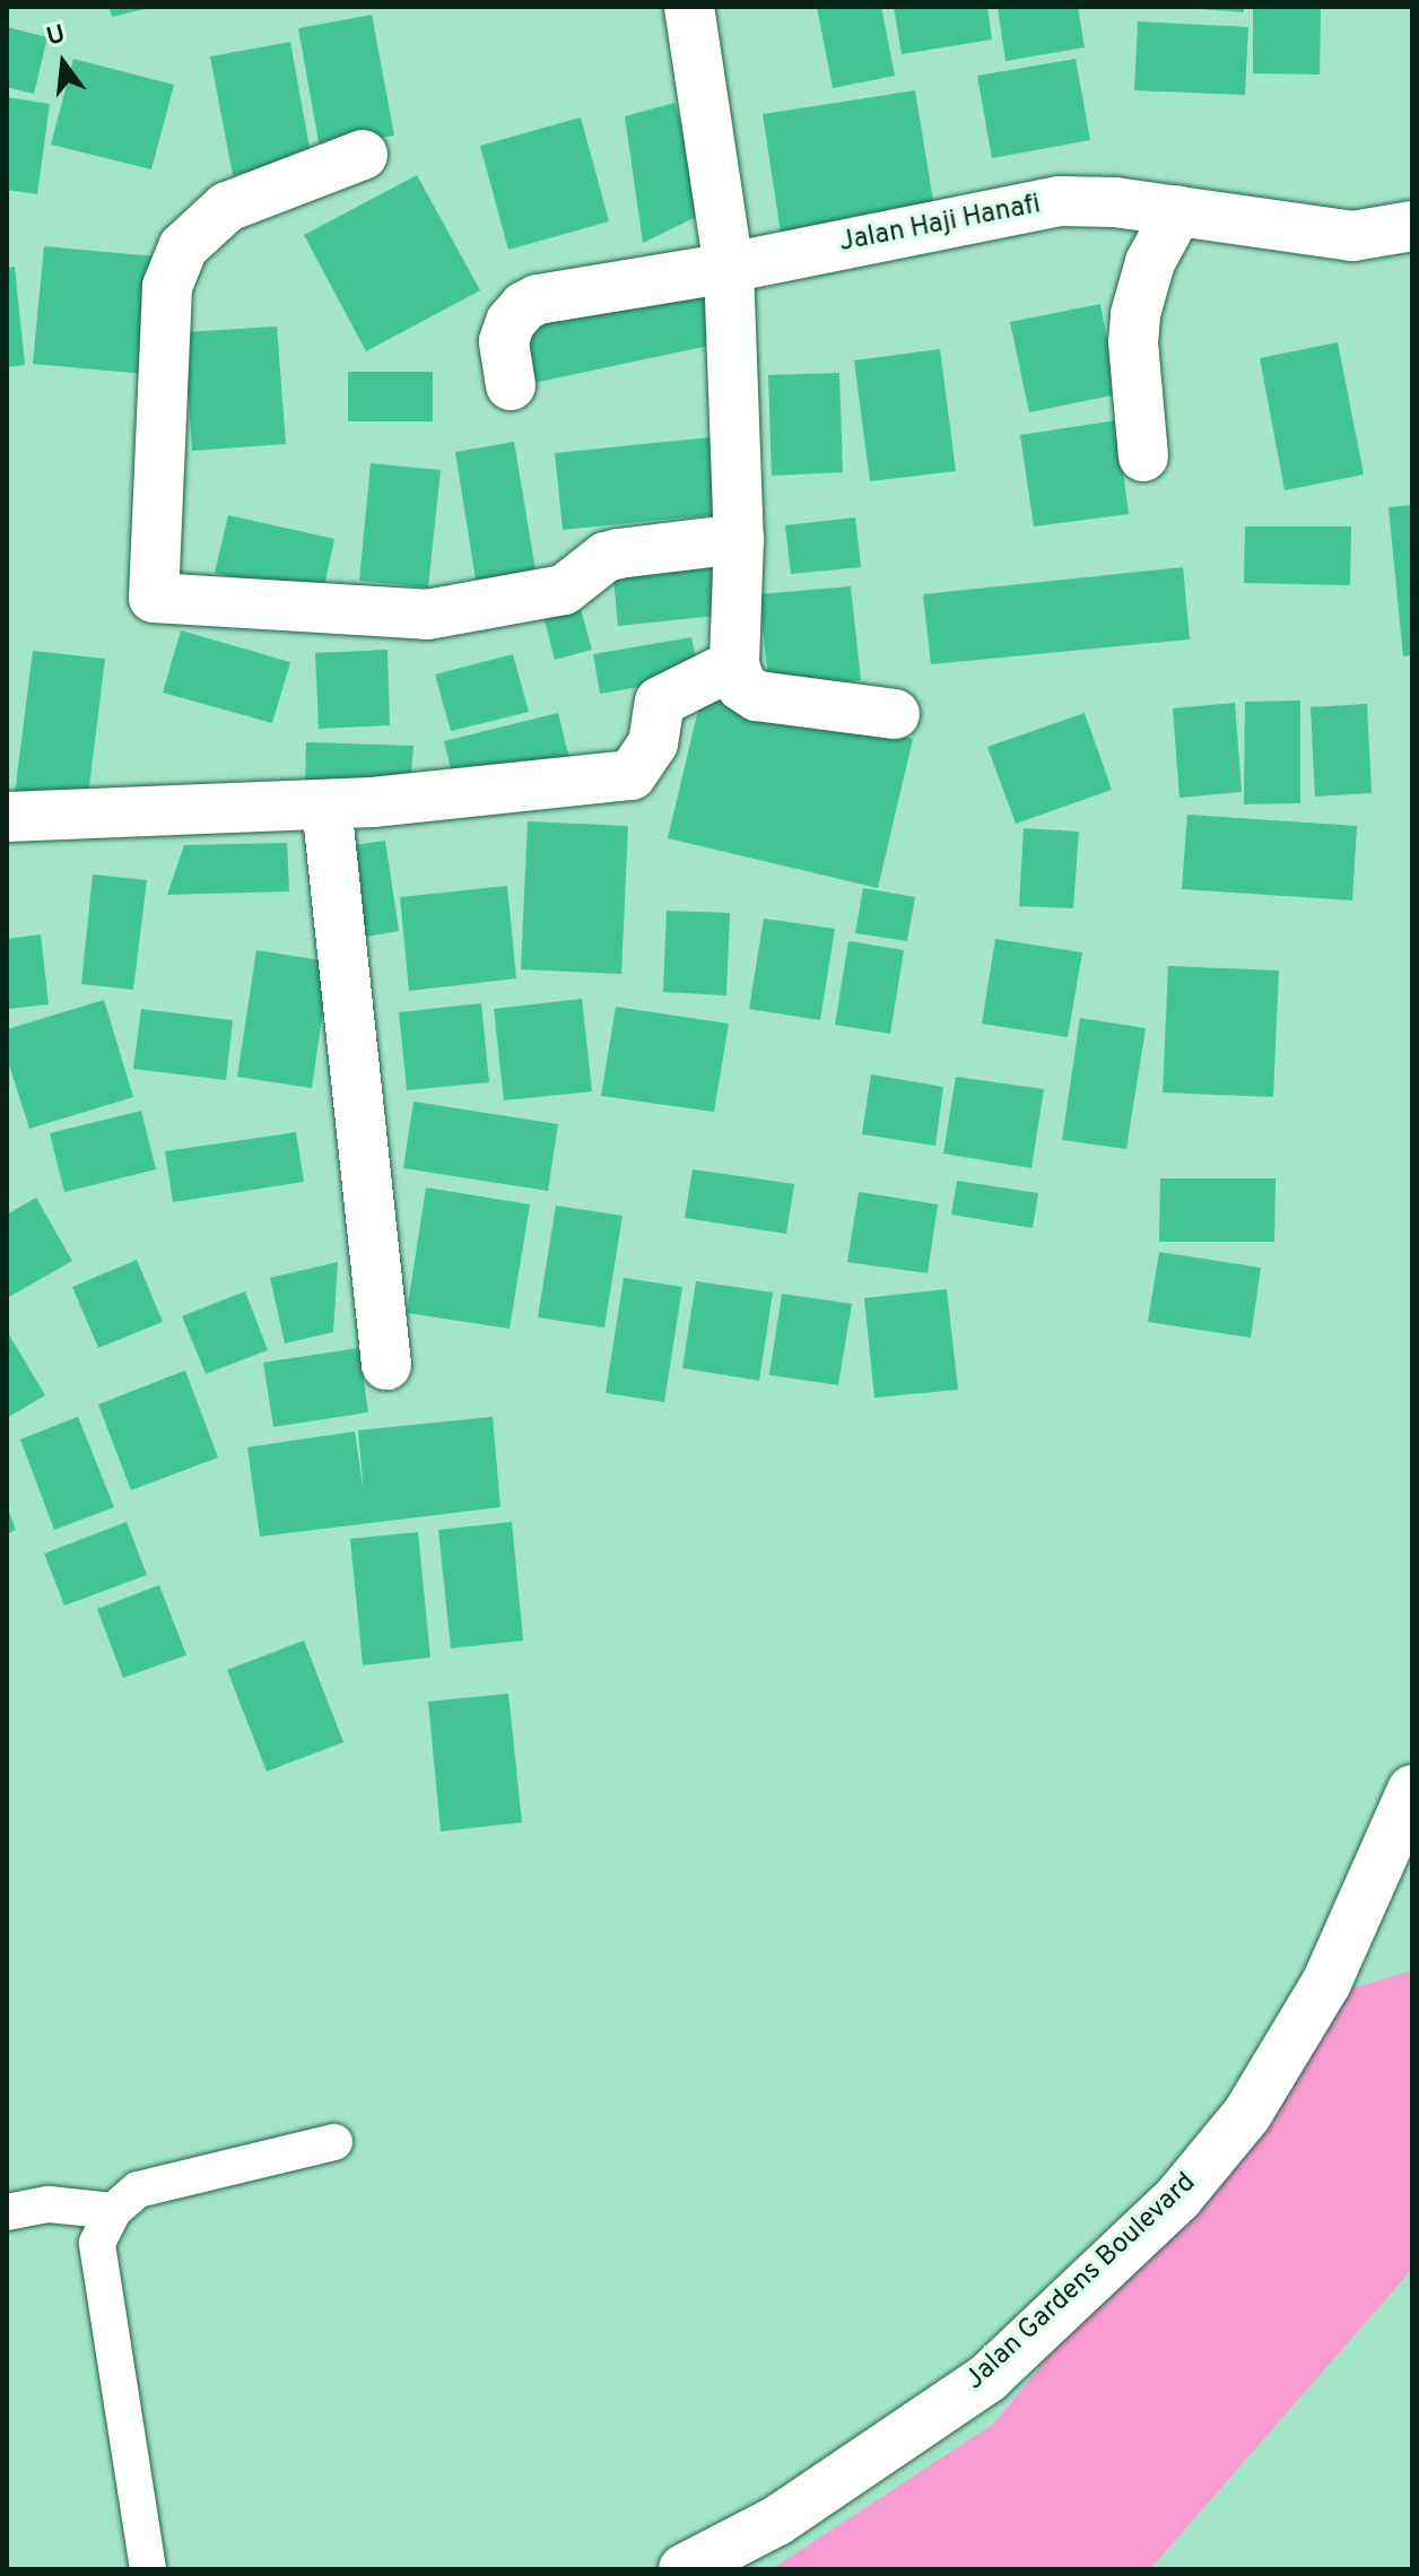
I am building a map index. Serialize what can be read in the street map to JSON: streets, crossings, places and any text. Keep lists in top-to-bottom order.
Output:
{
  "streets": {
    "street": ["Jalan Haji Hanafi", "Jalan Gardens Boulevard"]
  },
  "north": "top"
}
